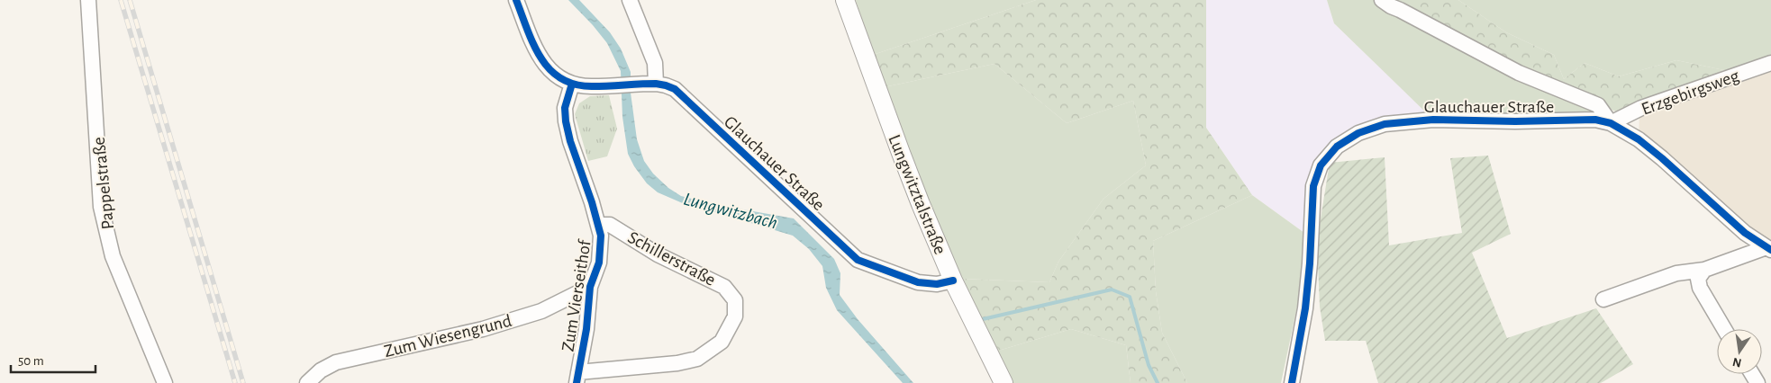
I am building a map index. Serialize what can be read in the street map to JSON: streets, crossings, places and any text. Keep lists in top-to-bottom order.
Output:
{
  "streets": {
    "main road": ["Lungwitztalstraße"],
    "street": [
      "Erzgebirgsweg",
      "Glauchauer Straße",
      "Pappelstraße",
      "Schillerstraße",
      "Zum Vierseithof",
      "Zum Wiesengrund"
    ]
  },
  "crossings": [
    ["Erzgebirgsweg", "Glauchauer Straße"],
    ["Glauchauer Straße", "Lungwitztalstraße"],
    ["Glauchauer Straße", "Zum Vierseithof"],
    ["Schillerstraße", "Zum Vierseithof"],
    ["Zum Vierseithof", "Zum Wiesengrund"]
  ],
  "water": ["Lungwitzbach"],
  "scale_bar": "50 m",
  "north": "bottom"
}
